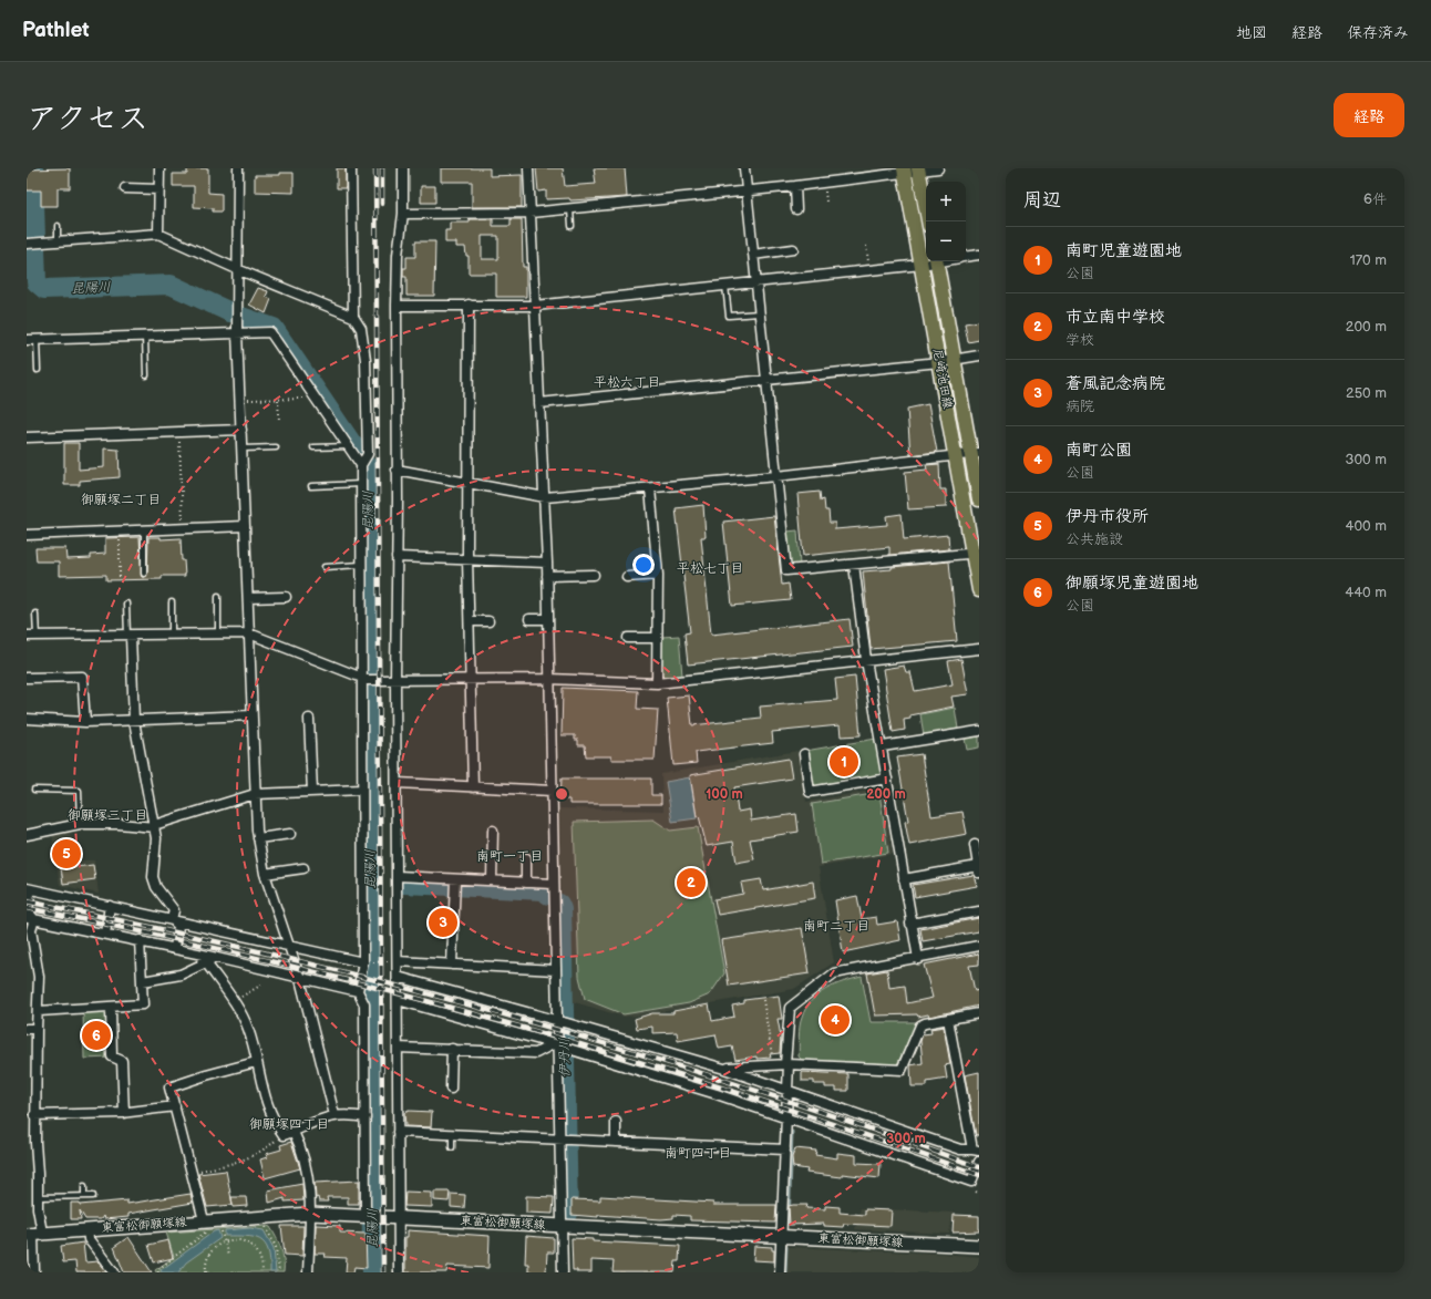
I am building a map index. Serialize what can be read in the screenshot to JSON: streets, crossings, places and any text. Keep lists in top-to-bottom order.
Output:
{
  "streets": {
    "main road": ["尼崎池田線", "東富松御願塚線"]
  },
  "districts": [
    "平松六丁目",
    "御願塚二丁目",
    "平松七丁目",
    "御願塚三丁目",
    "南町一丁目",
    "南町二丁目",
    "御願塚四丁目",
    "南町四丁目"
  ],
  "water": ["昆陽川", "伊丹川"],
  "page": {
    "header": "Pathlet",
    "nav": ["地図", "経路", "保存済み"],
    "title": "アクセス",
    "buttons": "経路",
    "heading": ["周辺", "6件"],
    "map_buttons": ["+", "−"],
    "list": [
      {
        "mark": "1",
        "name": "南町児童遊園地",
        "note": "公園",
        "value": "170 m"
      },
      {
        "mark": "2",
        "name": "市立南中学校",
        "note": "学校",
        "value": "200 m"
      },
      {
        "mark": "3",
        "name": "蒼風記念病院",
        "note": "病院",
        "value": "250 m"
      },
      {
        "mark": "4",
        "name": "南町公園",
        "note": "公園",
        "value": "300 m"
      },
      {
        "mark": "5",
        "name": "伊丹市役所",
        "note": "公共施設",
        "value": "400 m"
      },
      {
        "mark": "6",
        "name": "御願塚児童遊園地",
        "note": "公園",
        "value": "440 m"
      }
    ],
    "pins": [
      "1",
      "5",
      "2",
      "3",
      "4",
      "6"
    ]
  },
  "rings": ["100 m", "200 m", "300 m"]
}
